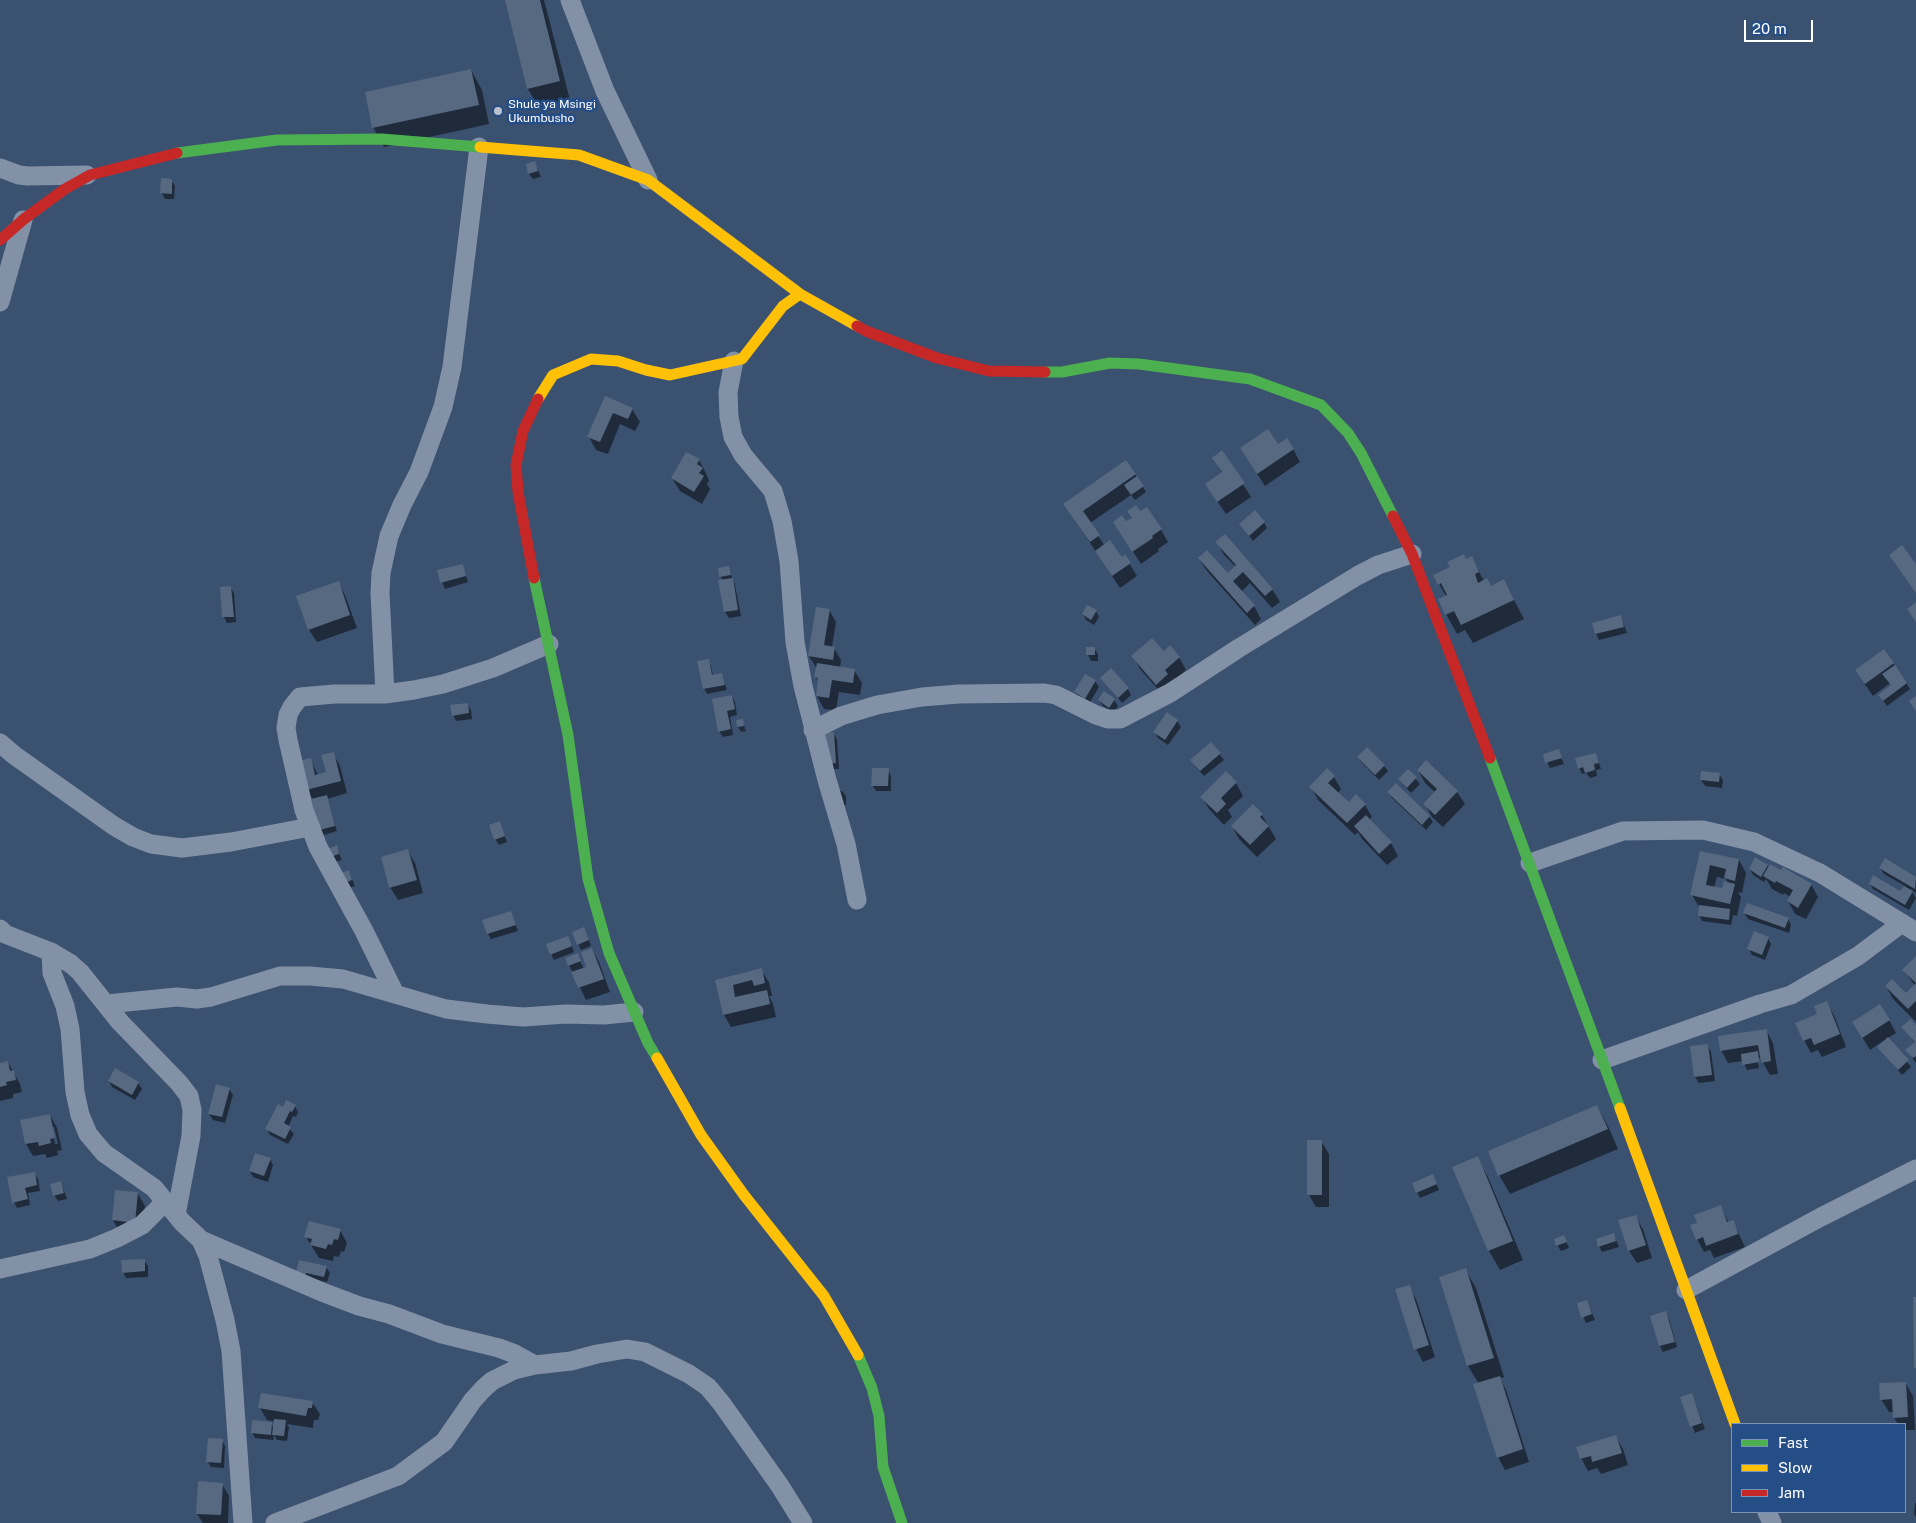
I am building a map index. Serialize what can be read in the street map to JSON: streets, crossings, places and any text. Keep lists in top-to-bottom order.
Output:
{
  "places": ["Shule ya Msingi Ukumbusho"],
  "legend": ["Fast", "Slow", "Jam"],
  "scale_bar": "20 m"
}
